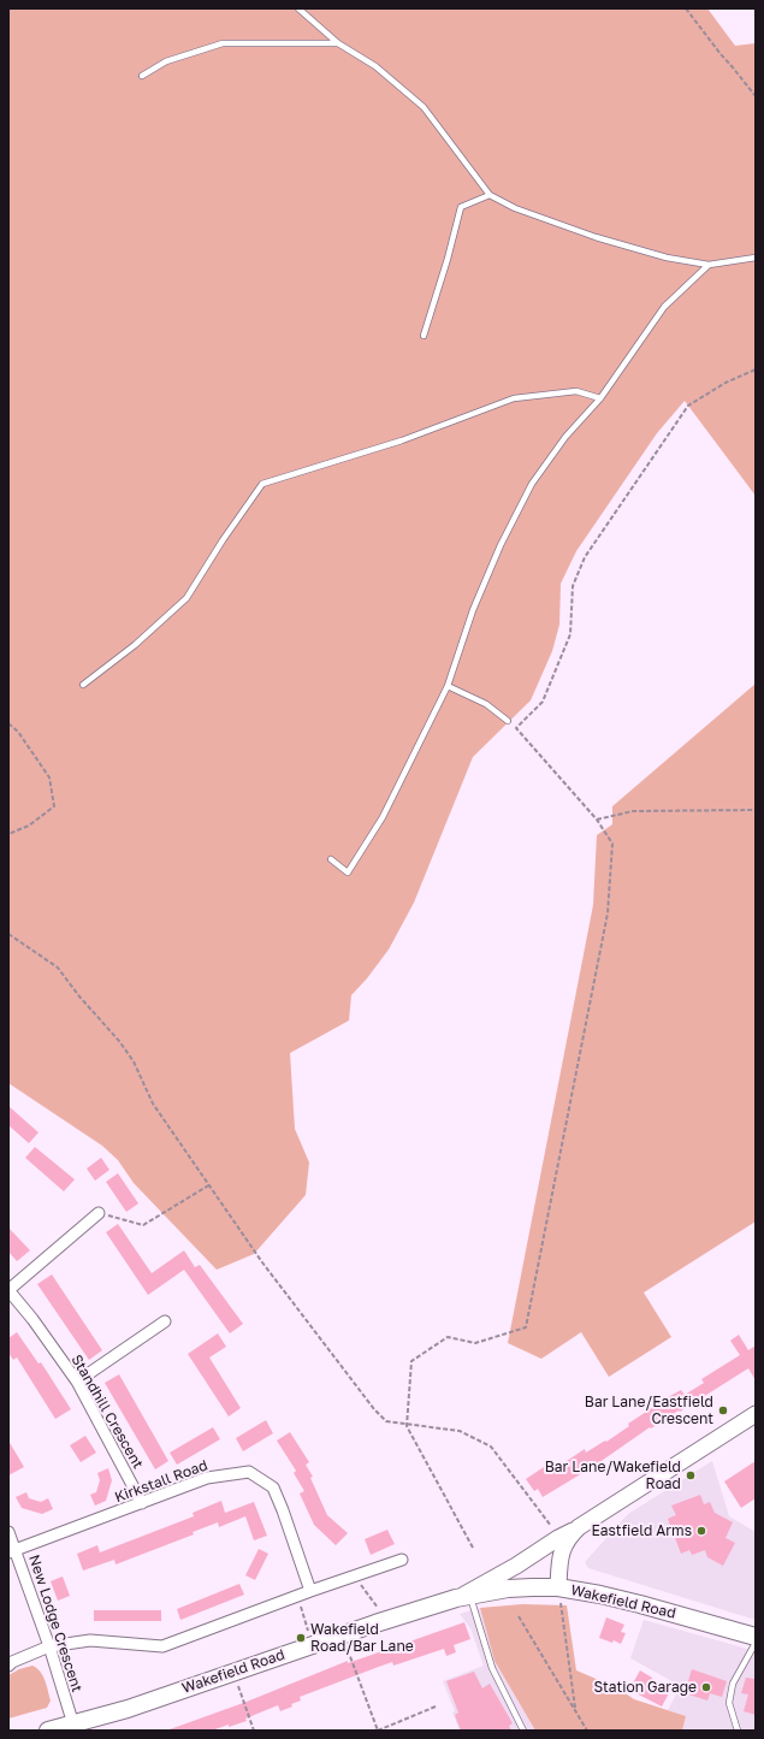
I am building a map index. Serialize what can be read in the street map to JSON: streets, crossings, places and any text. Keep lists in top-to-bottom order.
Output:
{
  "streets": {
    "main road": ["Wakefield Road"],
    "street": ["Standhill Crescent", "Kirkstall Road", "New Lodge Crescent"]
  },
  "crossings": [
    ["Standhill Crescent", "Kirkstall Road"],
    ["Kirkstall Road", "New Lodge Crescent"],
    ["Wakefield Road", "New Lodge Crescent"]
  ],
  "places": [
    "Bar Lane/Eastfield Crescent",
    "Bar Lane/Wakefield Road",
    "Eastfield Arms",
    "Wakefield Road/Bar Lane",
    "Station Garage"
  ]
}
